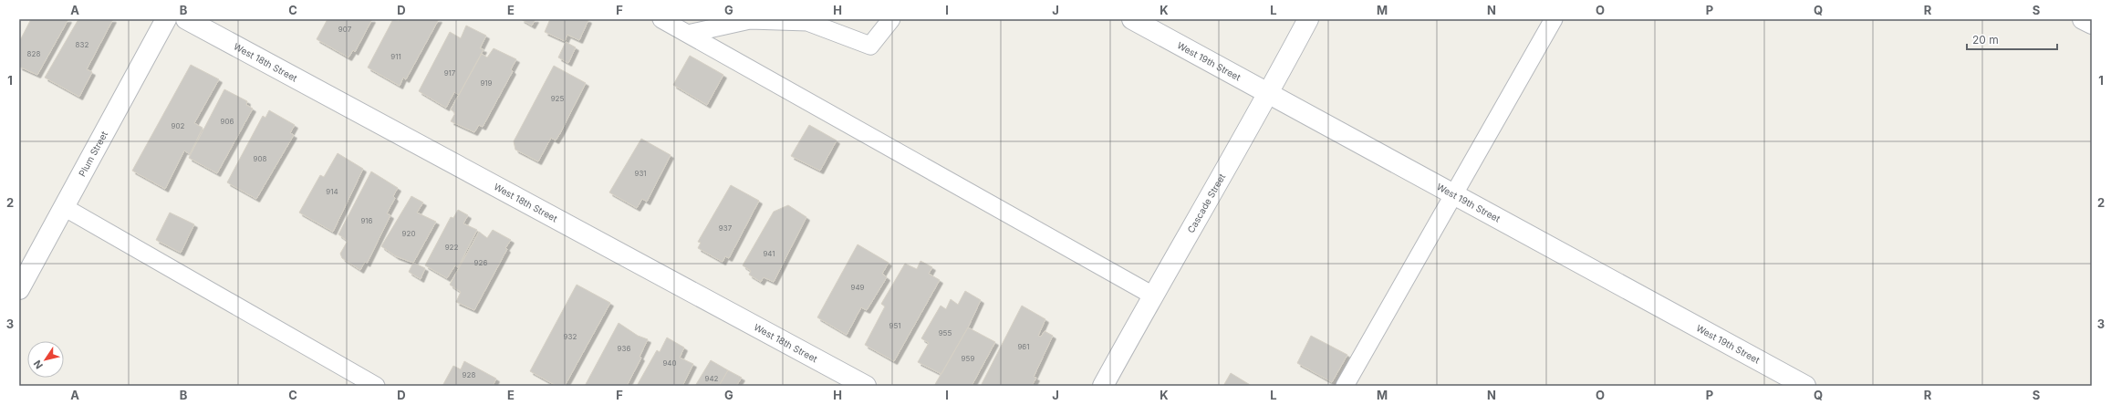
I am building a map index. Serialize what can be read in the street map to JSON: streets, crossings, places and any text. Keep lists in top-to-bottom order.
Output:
{
  "streets": {
    "street": [
      "West 19th Street",
      "West 18th Street",
      "Plum Street",
      "Cascade Street"
    ]
  },
  "crossings": [
    ["West 19th Street", "Cascade Street"]
  ],
  "house_numbers": [
    "907",
    "832",
    "828",
    "911",
    "917",
    "919",
    "925",
    "906",
    "902",
    "908",
    "931",
    "914",
    "916",
    "937",
    "920",
    "922",
    "941",
    "926",
    "949",
    "951",
    "955",
    "932",
    "961",
    "936",
    "959",
    "940",
    "928",
    "942"
  ],
  "scale_bar": "20 m",
  "north": "bottom left",
  "grid": {
    "columns": [
      "A",
      "B",
      "C",
      "D",
      "E",
      "F",
      "G",
      "H",
      "I",
      "J",
      "K",
      "L",
      "M",
      "N",
      "O",
      "P",
      "Q",
      "R",
      "S"
    ],
    "rows": ["1", "2", "3"]
  }
}
